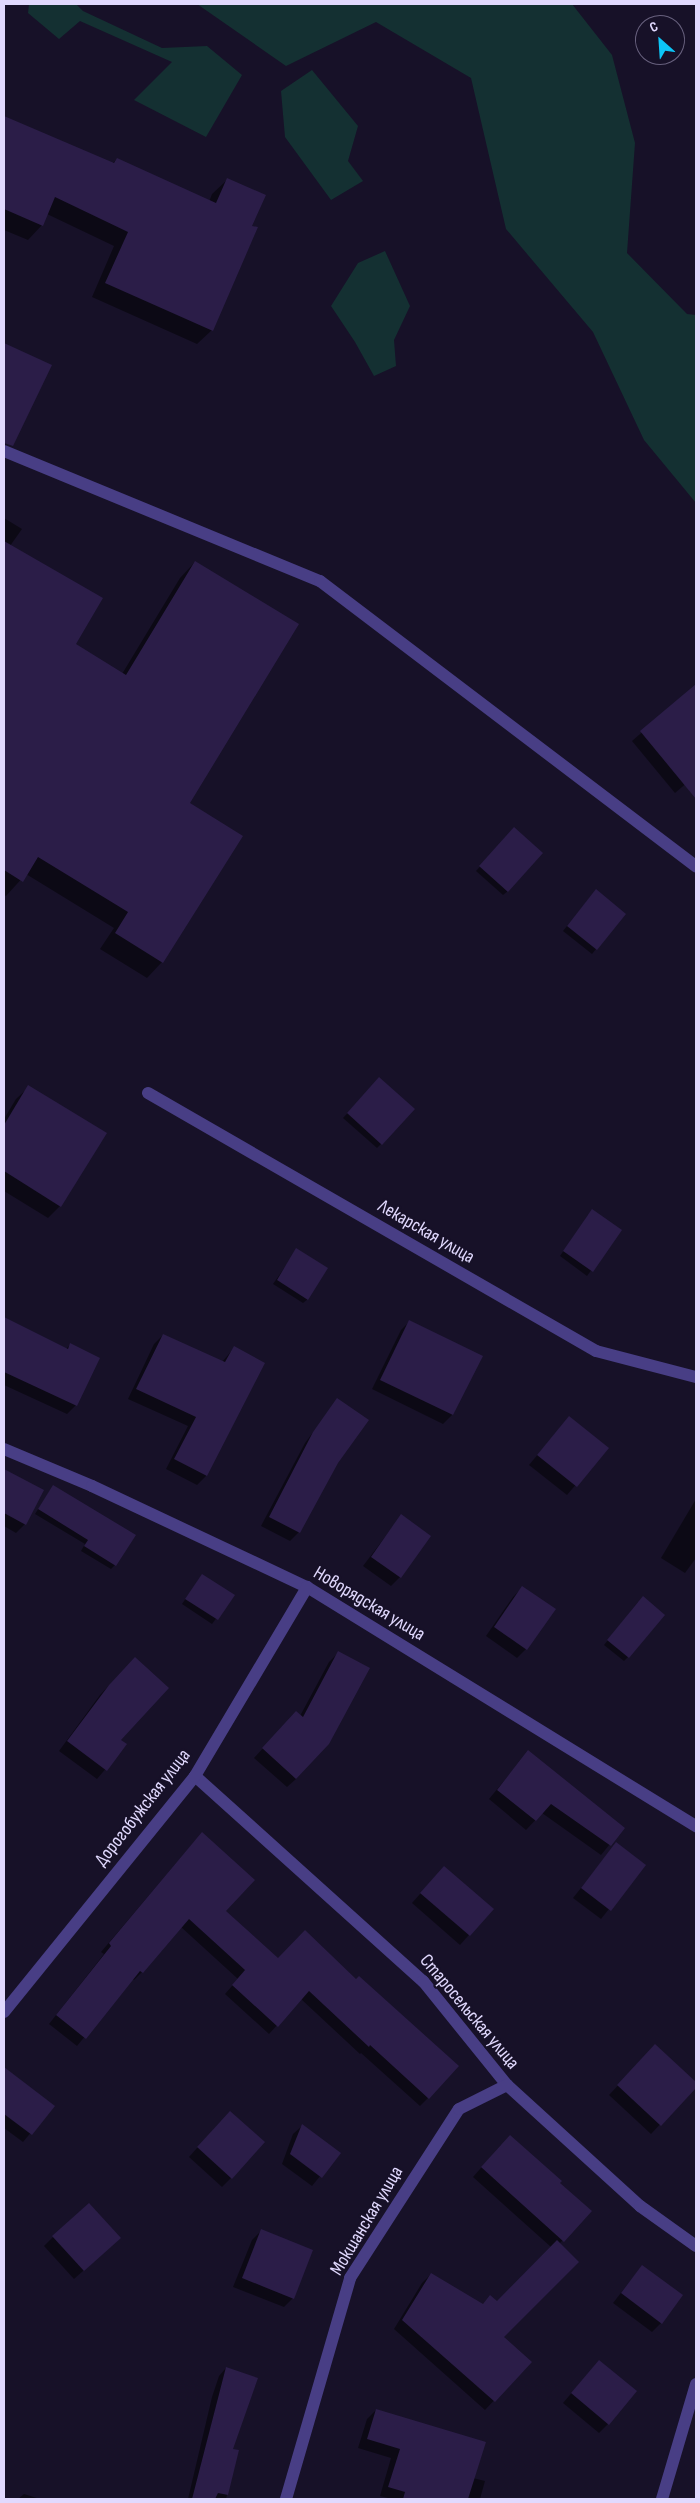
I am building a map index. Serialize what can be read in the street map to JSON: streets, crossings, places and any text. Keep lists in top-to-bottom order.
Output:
{
  "streets": {
    "street": [
      "Лекарская улица",
      "Новорядская улица",
      "Дорогобужская улица",
      "Старосельская улица",
      "Мокшанская улица"
    ]
  },
  "crossings": [
    ["Новорядская улица", "Дорогобужская улица"],
    ["Дорогобужская улица", "Старосельская улица"],
    ["Старосельская улица", "Мокшанская улица"]
  ],
  "north": "top left"
}
